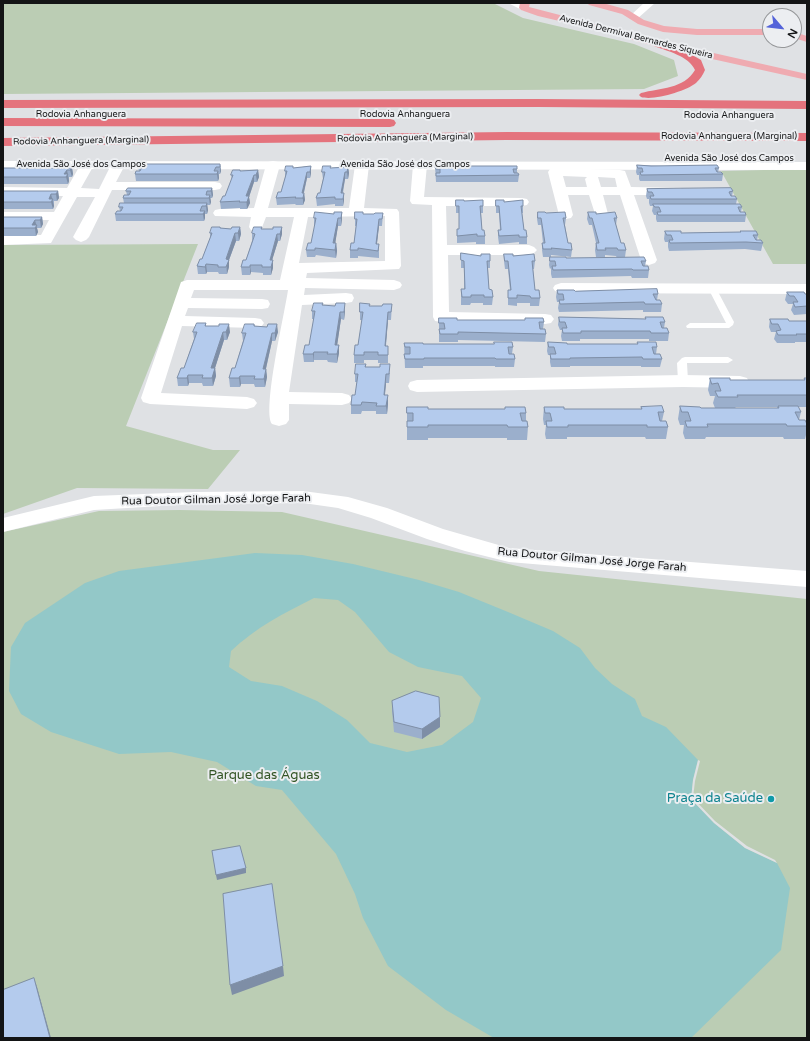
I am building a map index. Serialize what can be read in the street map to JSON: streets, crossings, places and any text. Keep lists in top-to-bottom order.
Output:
{
  "streets": {
    "highway": ["Rodovia Anhanguera", "Rodovia Anhanguera (Marginal)"],
    "main road": ["Avenida Dermival Bernardes Siqueira"],
    "street": ["Avenida São José dos Campos", "Rua Doutor Gilman José Jorge Farah"]
  },
  "parks": ["Parque das Águas"],
  "places": ["Praça da Saúde"],
  "north": "bottom right"
}
